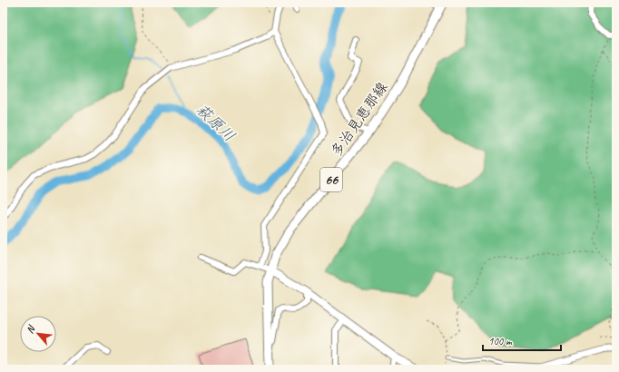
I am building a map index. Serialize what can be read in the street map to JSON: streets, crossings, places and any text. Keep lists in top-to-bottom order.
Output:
{
  "streets": {
    "main road": ["多治見恵那線", "66"]
  },
  "water": ["萩原川"],
  "scale_bar": "100 m",
  "north": "top left"
}
